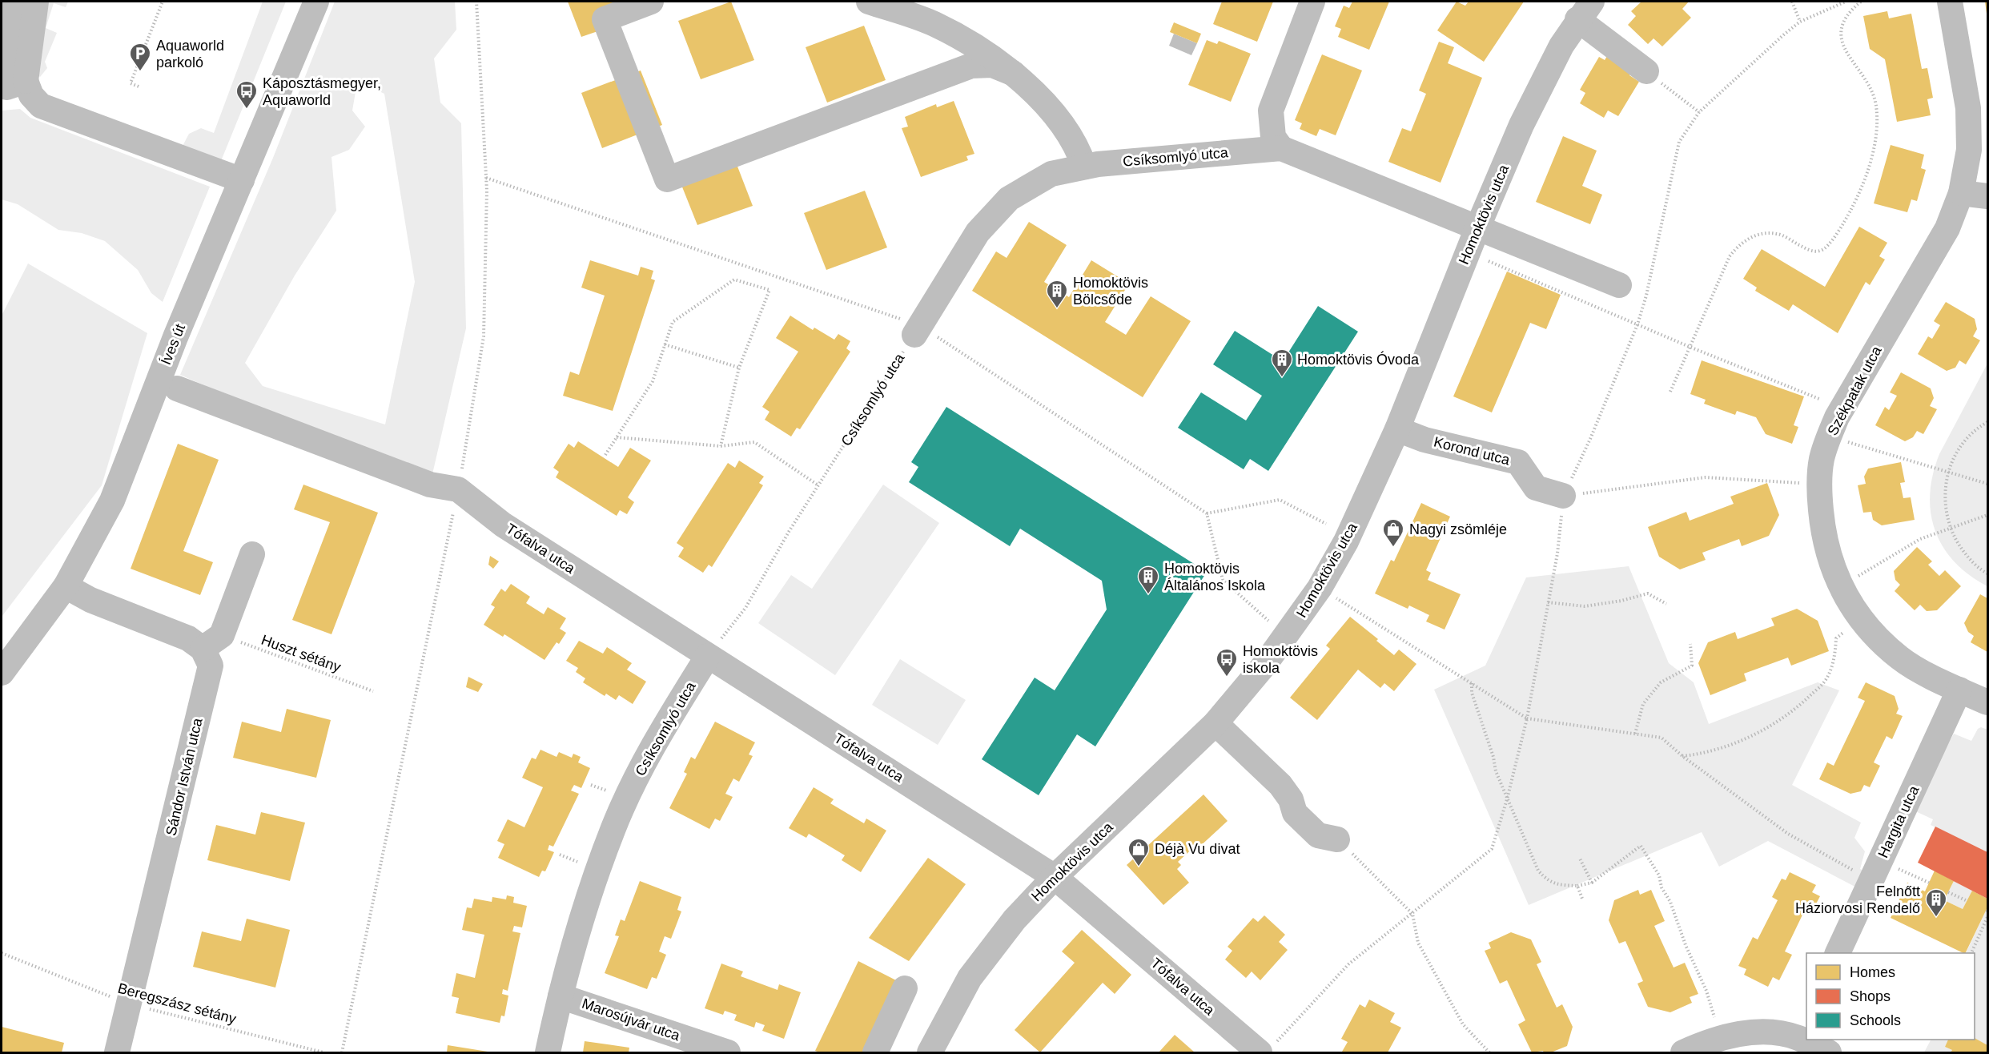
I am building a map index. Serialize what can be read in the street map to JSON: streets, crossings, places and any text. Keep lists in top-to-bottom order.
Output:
{
  "streets": {
    "street": [
      "Csíksomlyó utca",
      "Homoktövis utca",
      "Íves út",
      "Székpatak utca",
      "Korond utca",
      "Tófalva utca",
      "Sándor István utca",
      "Hargita utca",
      "Marosújvár utca"
    ],
    "path": ["Huszt sétány", "Beregszász sétány"]
  },
  "crossings": [
    ["Csíksomlyó utca", "Homoktövis utca"],
    ["Csíksomlyó utca", "Tófalva utca"],
    ["Csíksomlyó utca", "Marosújvár utca"],
    ["Homoktövis utca", "Korond utca"],
    ["Homoktövis utca", "Tófalva utca"],
    ["Székpatak utca", "Hargita utca"],
    ["Huszt sétány", "Sándor István utca"],
    ["Sándor István utca", "Beregszász sétány"]
  ],
  "places": {
    "parking": ["Aquaworld parkoló"],
    "bus stop": ["Káposztásmegyer, Aquaworld", "Homoktövis iskola"],
    "building": [
      "Homoktövis Bölcsőde",
      "Homoktövis Óvoda",
      "Homoktövis Általános Iskola",
      "Felnőtt Háziorvosi Rendelő"
    ],
    "shop": ["Nagyi zsömléje", "Déjà Vu divat"]
  },
  "legend": ["Homes", "Shops", "Schools"]
}
